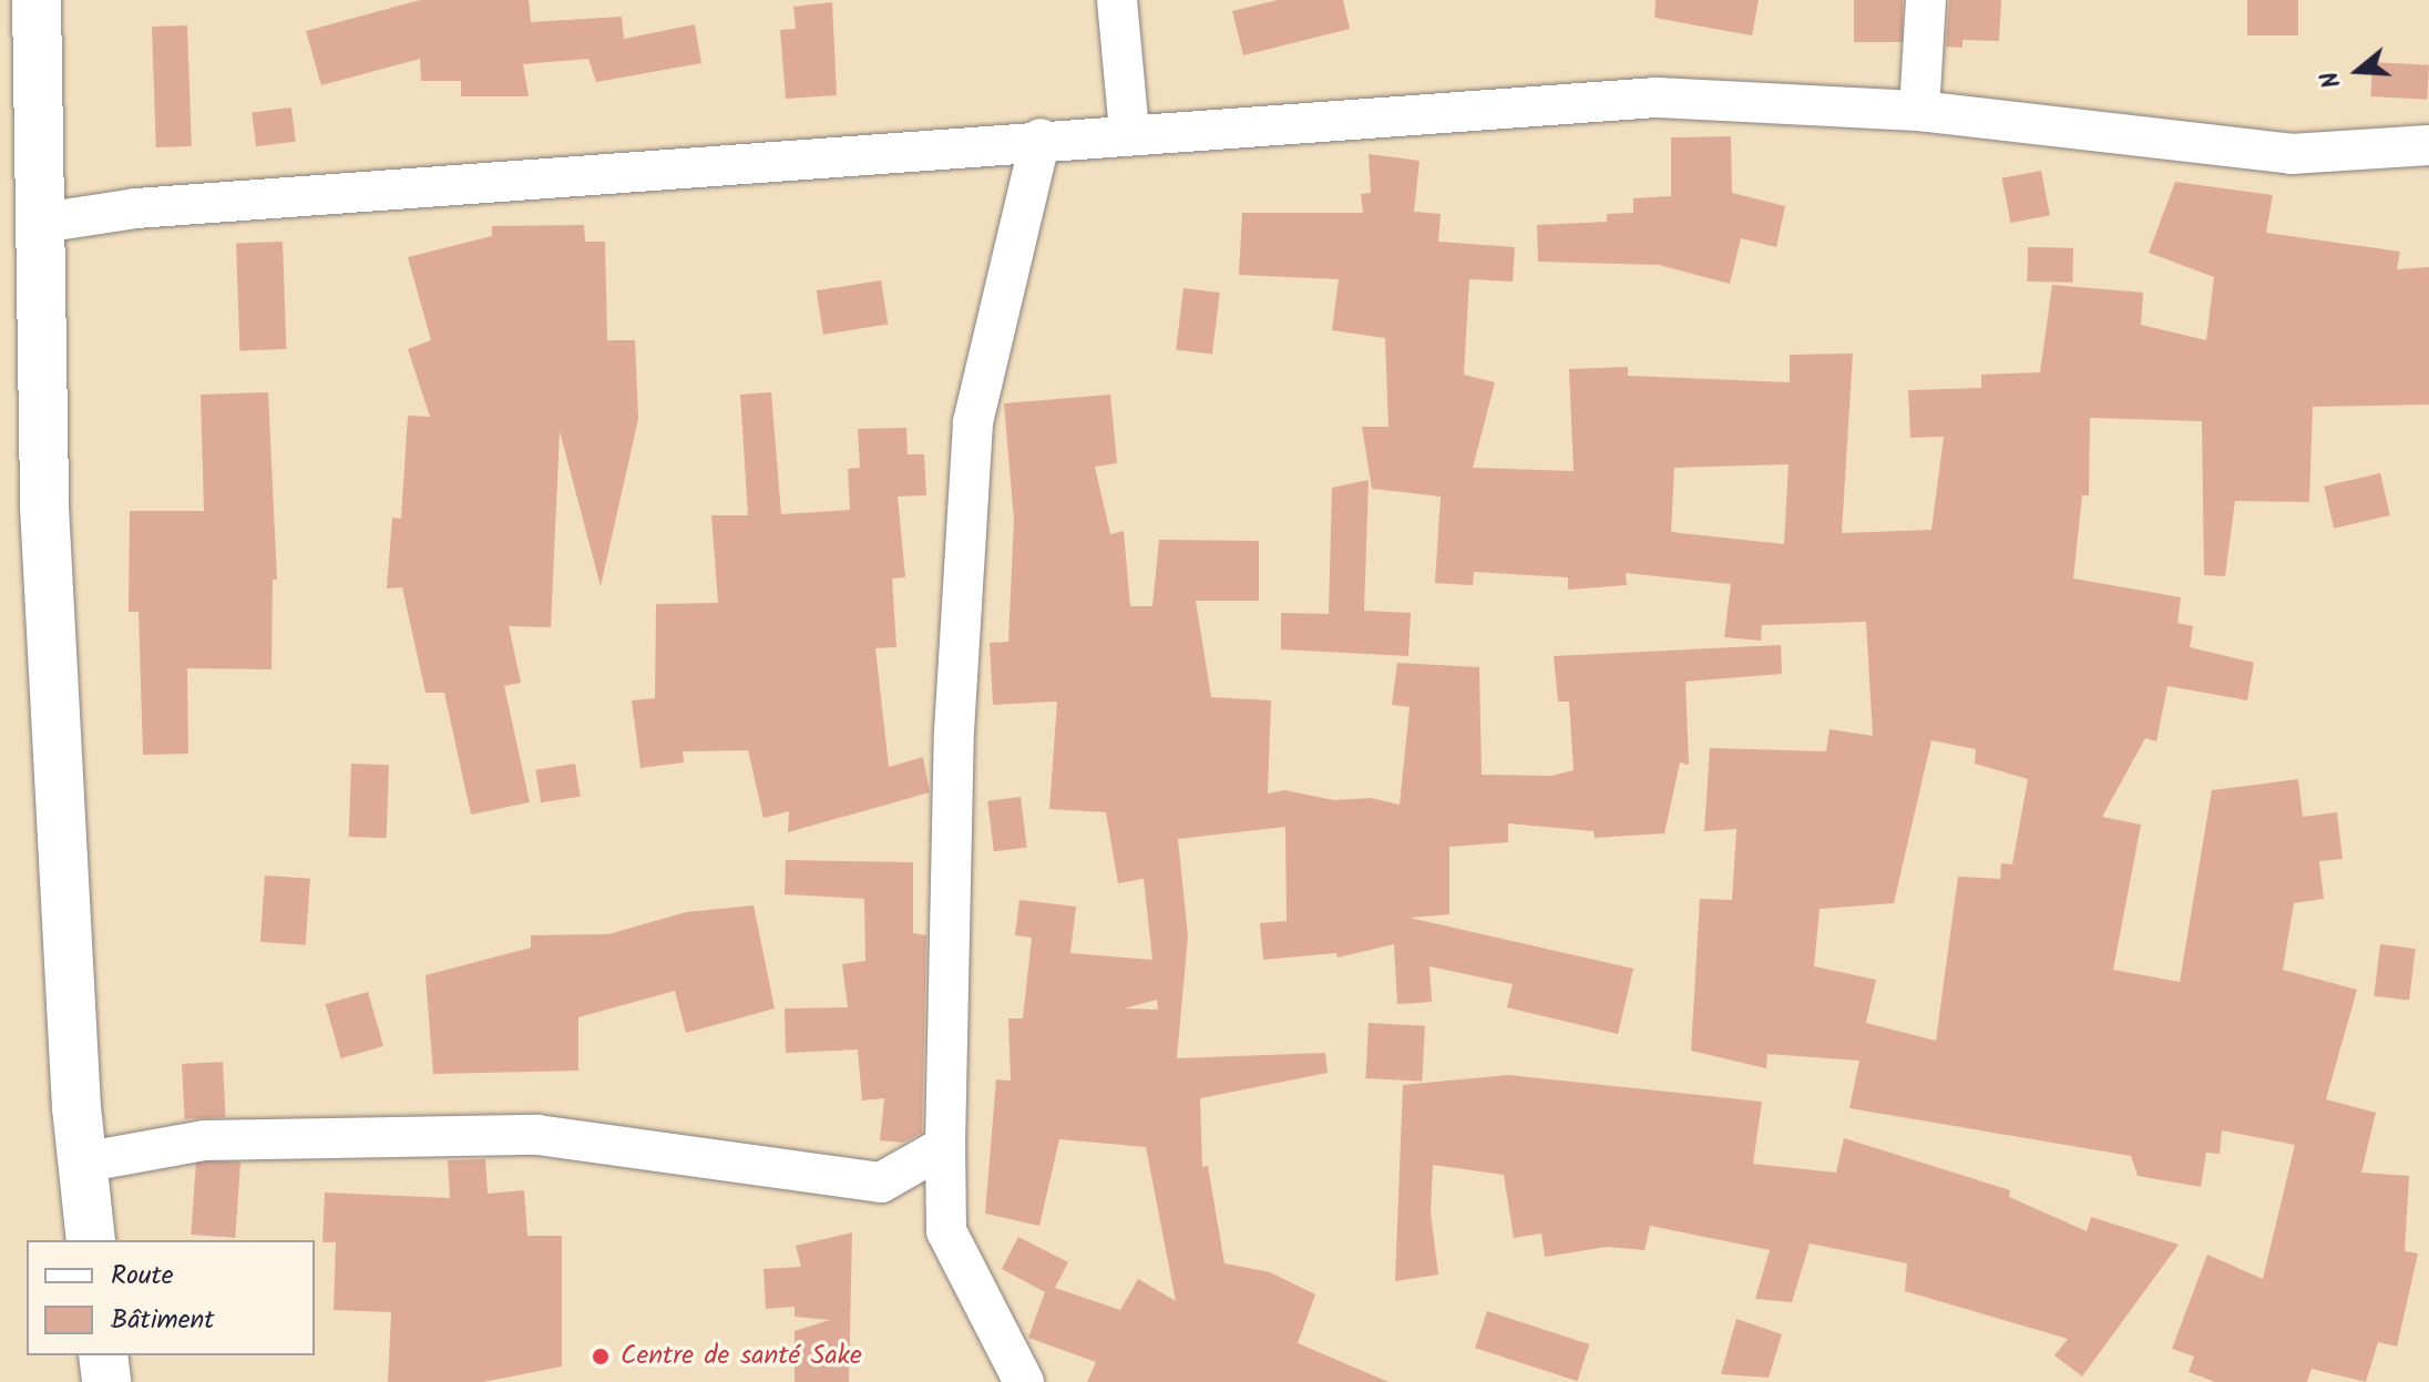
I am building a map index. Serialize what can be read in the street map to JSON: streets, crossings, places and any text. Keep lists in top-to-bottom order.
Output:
{
  "places": ["Centre de santé Sake"],
  "legend": ["Route", "Bâtiment"],
  "north": "left"
}
